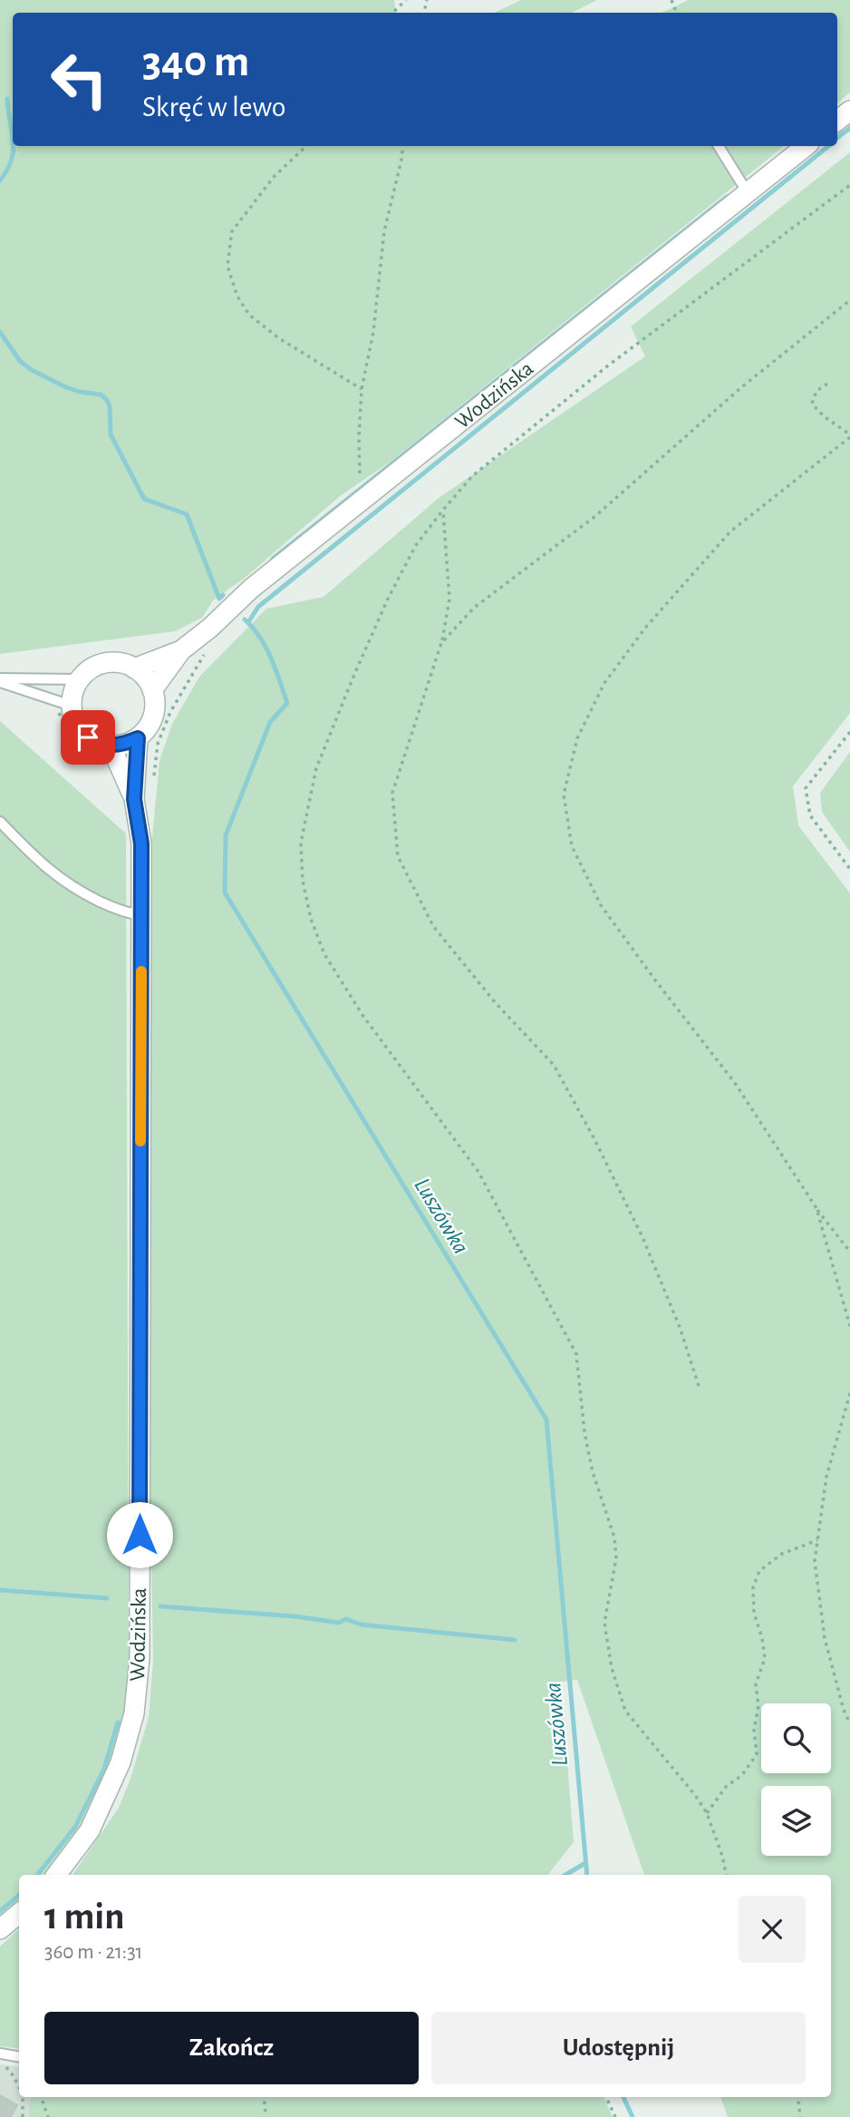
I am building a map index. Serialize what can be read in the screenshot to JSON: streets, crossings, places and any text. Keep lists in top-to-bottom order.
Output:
{
  "streets": {
    "street": ["Wodzińska"]
  },
  "water": ["Luszówka"],
  "page": {
    "turn": ["340 m", "Skręć w lewo"],
    "heading": ["1 min", "360 m · 21:31"],
    "buttons": ["Zakończ", "Udostępnij"]
  }
}
